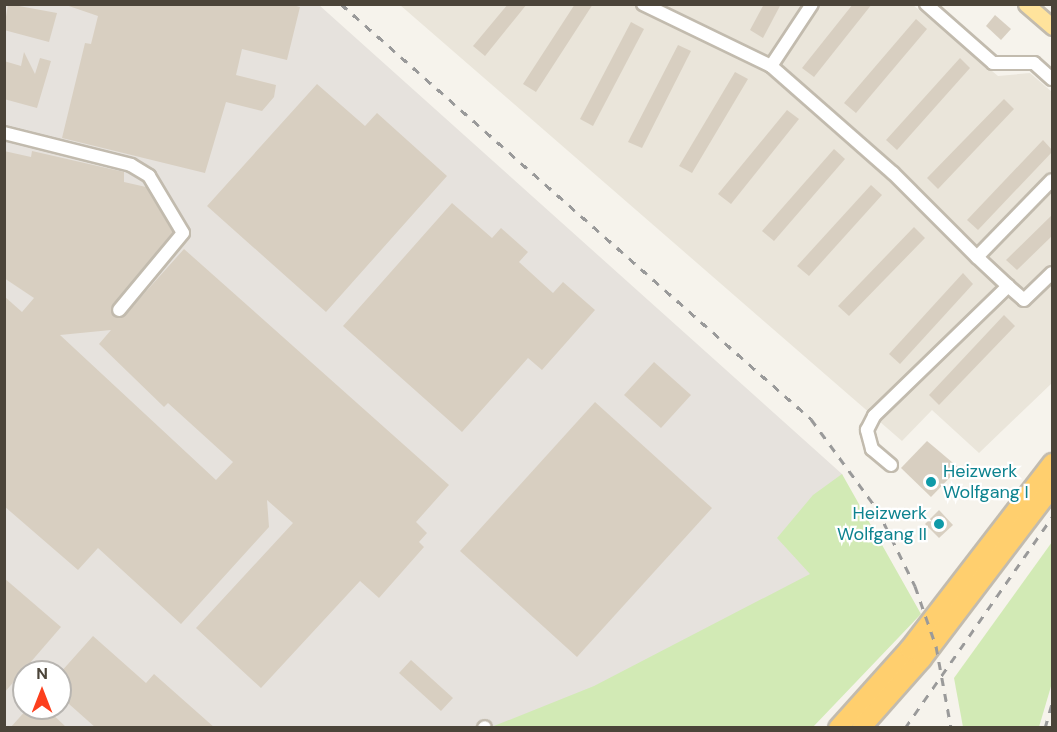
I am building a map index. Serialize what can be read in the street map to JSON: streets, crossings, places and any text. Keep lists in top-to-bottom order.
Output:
{
  "places": ["Heizwerk Wolfgang I", "Heizwerk Wolfgang II"],
  "north": "top"
}
